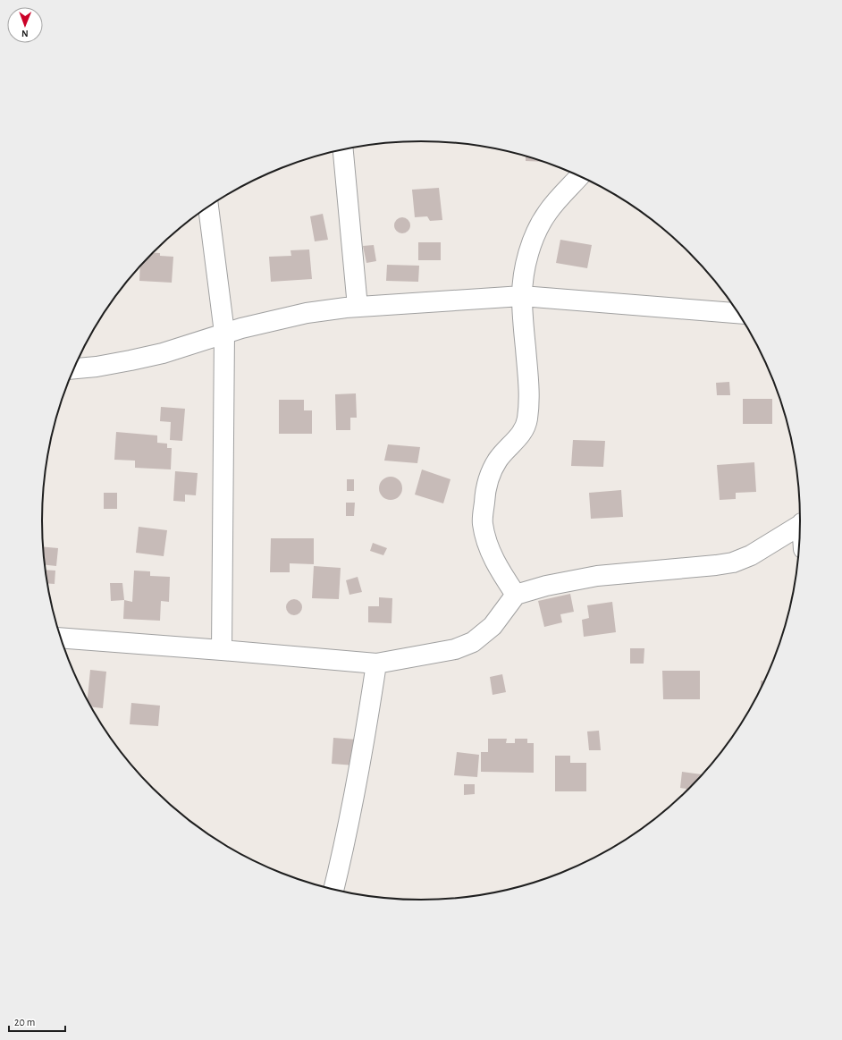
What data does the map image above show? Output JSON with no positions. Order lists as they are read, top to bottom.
{
  "scale_bar": "20 m",
  "north": "bottom"
}
